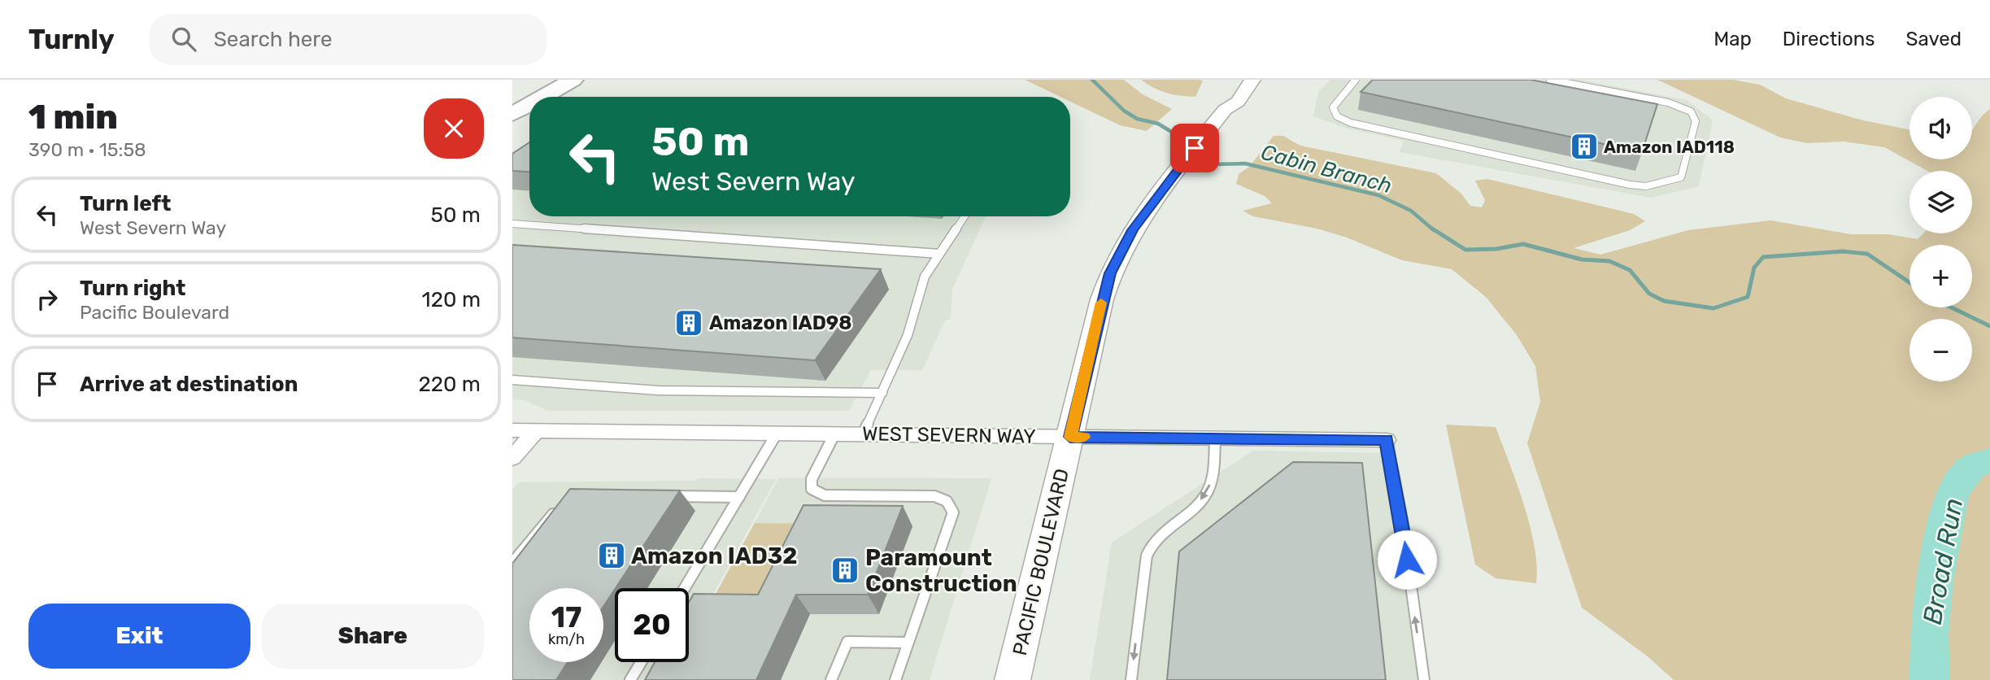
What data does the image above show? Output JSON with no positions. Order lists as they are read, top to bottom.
{
  "streets": {
    "main road": ["PACIFIC BOULEVARD"],
    "street": ["WEST SEVERN WAY"]
  },
  "crossings": [
    ["WEST SEVERN WAY", "PACIFIC BOULEVARD"]
  ],
  "water": ["Cabin Branch", "Broad Run"],
  "places": {
    "building": [
      "Amazon IAD118",
      "Amazon IAD98",
      "Amazon IAD32",
      "Paramount Construction"
    ]
  },
  "page": {
    "header": "Turnly",
    "search": "Search here",
    "nav": ["Map", "Directions", "Saved"],
    "heading": ["1 min", "390 m · 15:58"],
    "map_buttons": ["+", "−"],
    "turn": ["50 m", "West Severn Way"],
    "list": [
      {
        "name": "Turn left",
        "note": "West Severn Way",
        "value": "50 m"
      },
      {
        "name": "Turn right",
        "note": "Pacific Boulevard",
        "value": "120 m"
      },
      {
        "name": "Arrive at destination",
        "value": "220 m"
      }
    ],
    "speed": "17 km/h",
    "limit": "20",
    "buttons": ["Exit", "Share"]
  }
}
